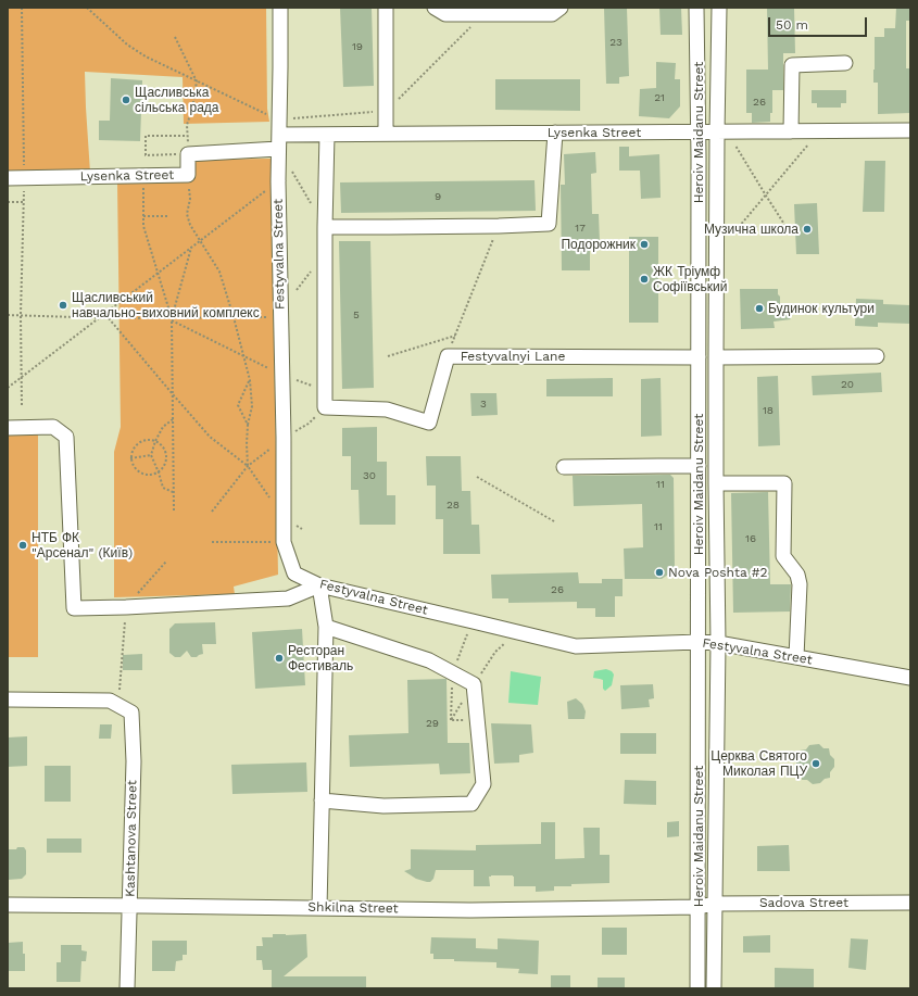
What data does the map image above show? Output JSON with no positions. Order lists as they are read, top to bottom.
{
  "streets": {
    "street": [
      "Lysenka Street",
      "Heroiv Maidanu Street",
      "Festyvalna Street",
      "Festyvalnyi Lane",
      "Kashtanova Street",
      "Sadova Street",
      "Shkilna Street"
    ]
  },
  "crossings": [
    ["Lysenka Street", "Heroiv Maidanu Street"],
    ["Lysenka Street", "Festyvalna Street"],
    ["Heroiv Maidanu Street", "Festyvalna Street"],
    ["Heroiv Maidanu Street", "Festyvalnyi Lane"],
    ["Heroiv Maidanu Street", "Sadova Street"],
    ["Heroiv Maidanu Street", "Shkilna Street"],
    ["Kashtanova Street", "Shkilna Street"],
    ["Sadova Street", "Shkilna Street"]
  ],
  "places": [
    "Щасливська сільська рада",
    "Музична школа",
    "Подорожник",
    "ЖК Тріумф Софіївський",
    "Щасливський навчально-виховний комплекс",
    "Будинок культури",
    "НТБ ФК \"Арсенал\" (Київ)",
    "Nova Poshta #2",
    "Ресторан Фестиваль",
    "Церква Святого Миколая ПЦУ"
  ],
  "house_numbers": [
    "23",
    "19",
    "21",
    "26",
    "9",
    "17",
    "5",
    "20",
    "3",
    "18",
    "30",
    "11",
    "28",
    "11",
    "16",
    "26",
    "29"
  ],
  "scale_bar": "50 m"
}
